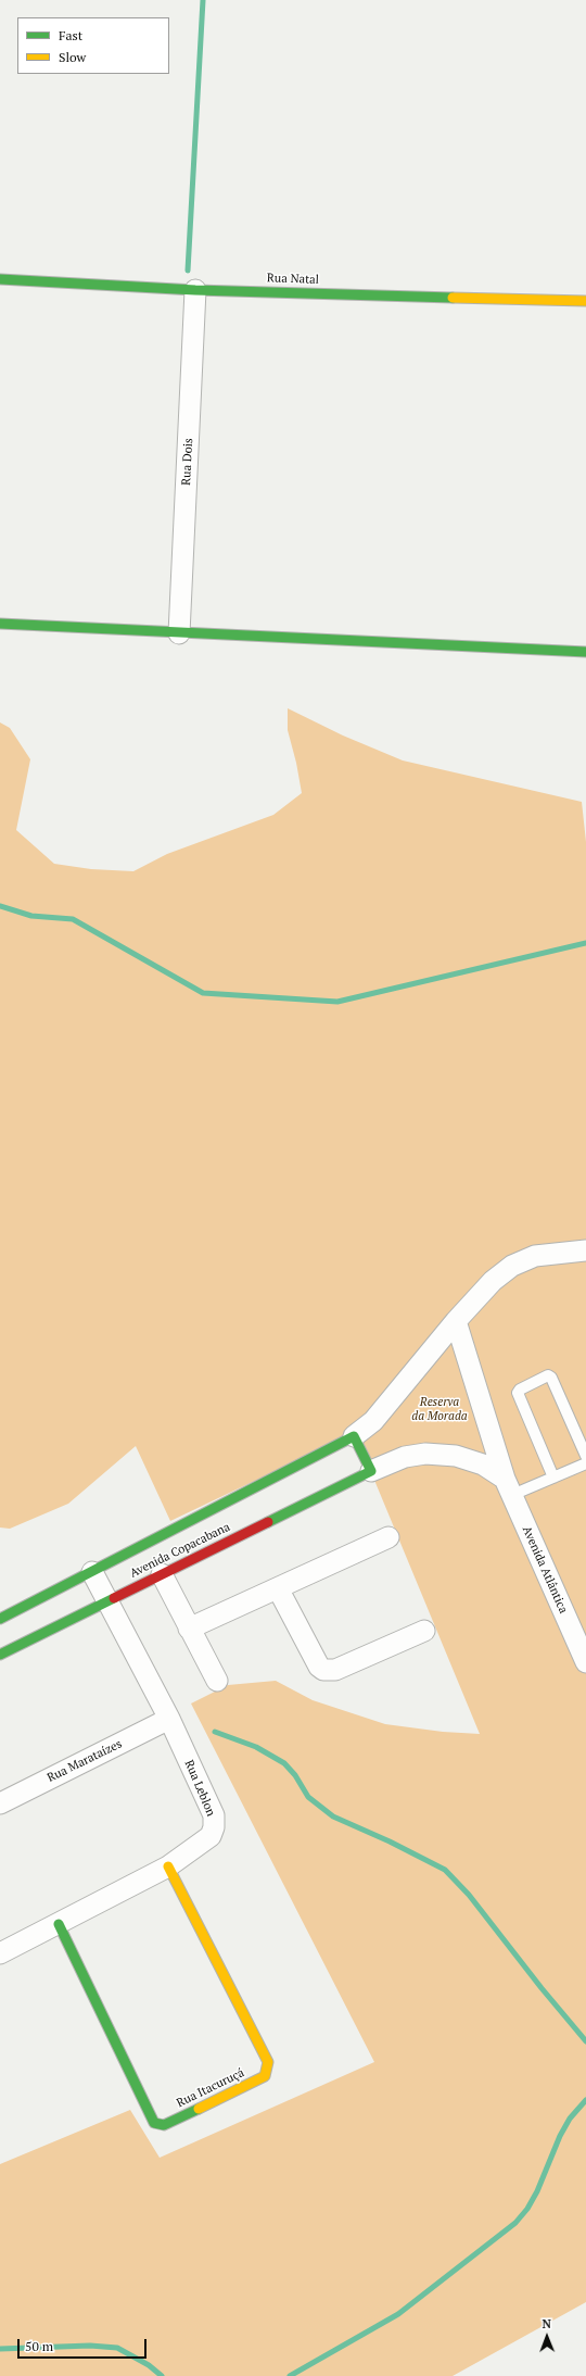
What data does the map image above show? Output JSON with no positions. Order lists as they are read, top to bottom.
{
  "streets": {
    "street": [
      "Rua Natal",
      "Rua Dois",
      "Avenida Copacabana",
      "Avenida Atlântica",
      "Rua Marataízes",
      "Rua Leblon",
      "Rua Itacuruçá"
    ]
  },
  "crossings": [
    ["Rua Natal", "Rua Dois"],
    ["Avenida Copacabana", "Rua Leblon"],
    ["Rua Marataízes", "Rua Leblon"],
    ["Rua Leblon", "Rua Itacuruçá"]
  ],
  "parks": ["Reserva da Morada"],
  "legend": ["Fast", "Slow"],
  "scale_bar": "50 m",
  "north": "top"
}
